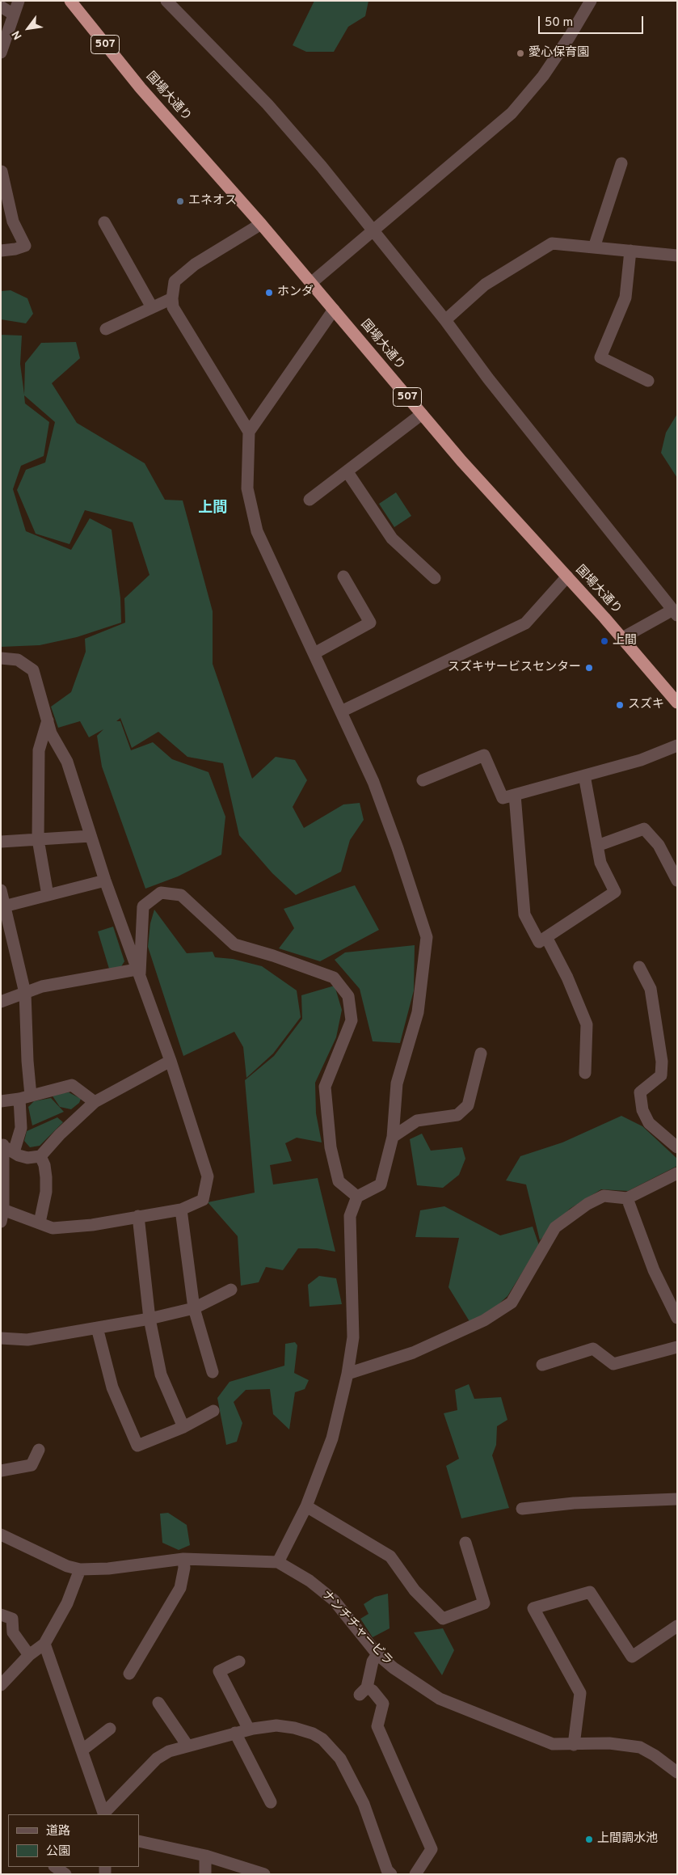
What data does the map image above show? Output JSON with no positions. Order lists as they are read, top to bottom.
{
  "streets": {
    "highway": ["507", "国場大通り"],
    "street": ["ナンチチャービラ"]
  },
  "districts": ["上間"],
  "places": [
    "愛心保育園",
    "エネオス",
    "ホンダ",
    "上間",
    "スズキサービスセンター",
    "スズキ",
    "上間調水池"
  ],
  "legend": ["道路", "公園"],
  "scale_bar": "50 m",
  "north": "bottom left"
}
